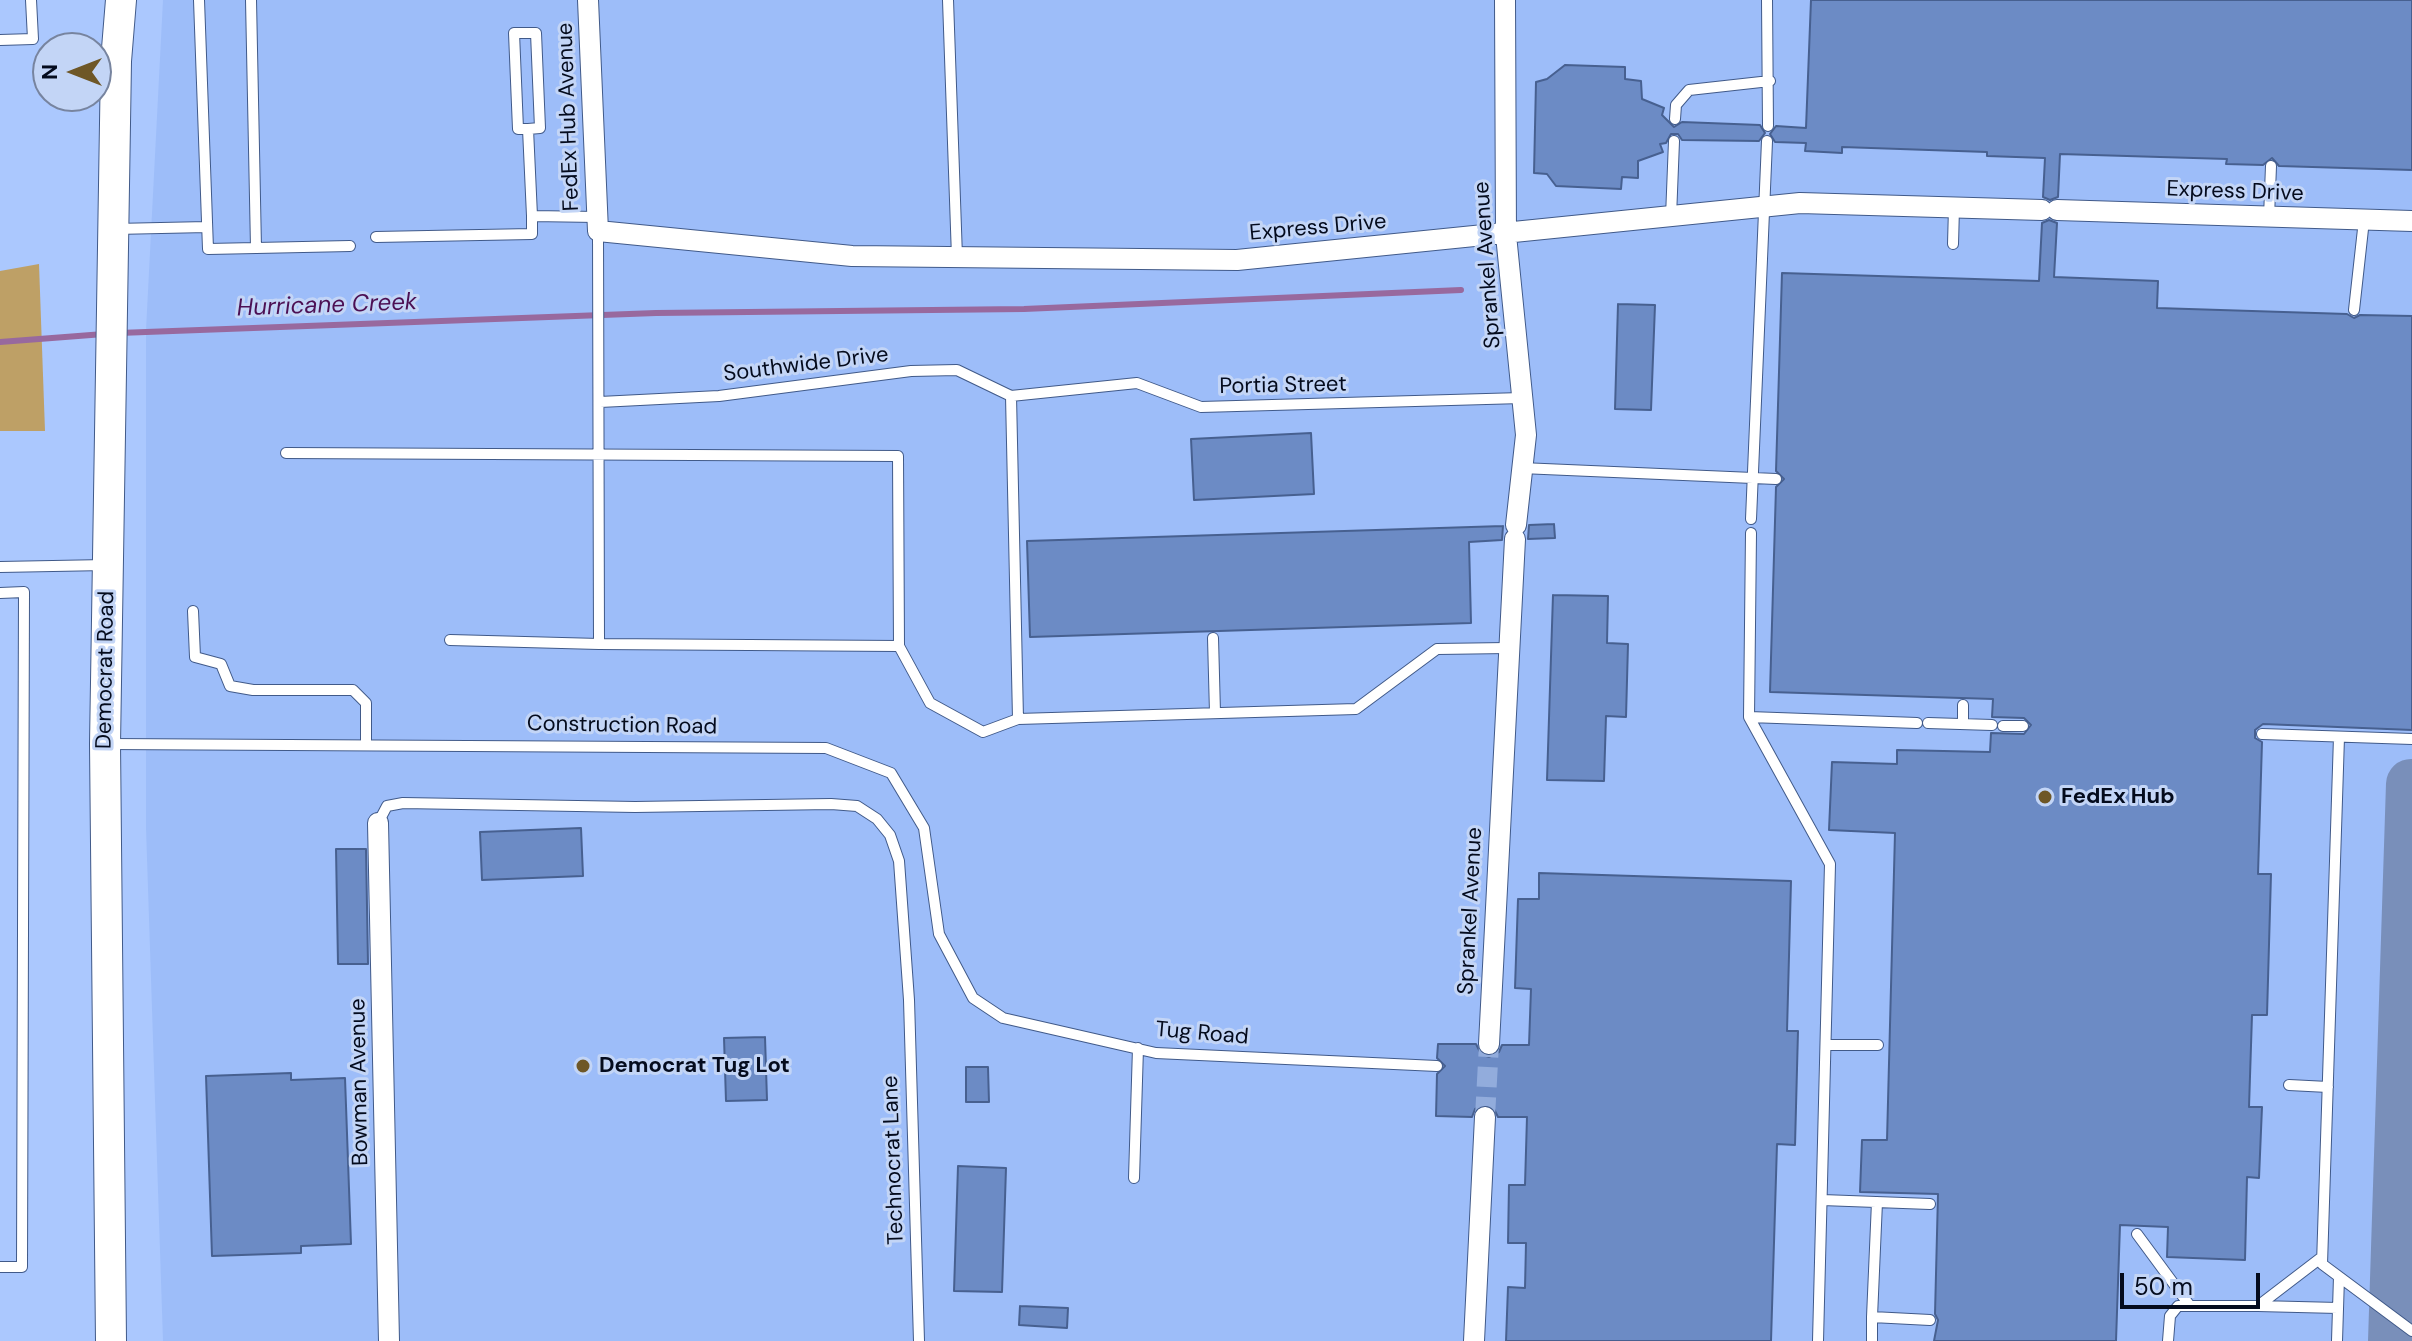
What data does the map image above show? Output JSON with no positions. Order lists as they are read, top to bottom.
{
  "streets": {
    "main road": ["Democrat Road"],
    "street": [
      "FedEx Hub Avenue",
      "Express Drive",
      "Sprankel Avenue",
      "Bowman Avenue"
    ],
    "lane": [
      "Southwide Drive",
      "Portia Street",
      "Construction Road",
      "Tug Road",
      "Technocrat Lane"
    ]
  },
  "crossings": [
    ["FedEx Hub Avenue", "Express Drive"],
    ["Express Drive", "Sprankel Avenue"],
    ["Sprankel Avenue", "Portia Street"],
    ["Southwide Drive", "Portia Street"],
    ["Democrat Road", "Construction Road"],
    ["Construction Road", "Tug Road"],
    ["Bowman Avenue", "Technocrat Lane"]
  ],
  "water": ["Hurricane Creek"],
  "places": ["FedEx Hub", "Democrat Tug Lot"],
  "scale_bar": "50 m",
  "north": "left"
}
